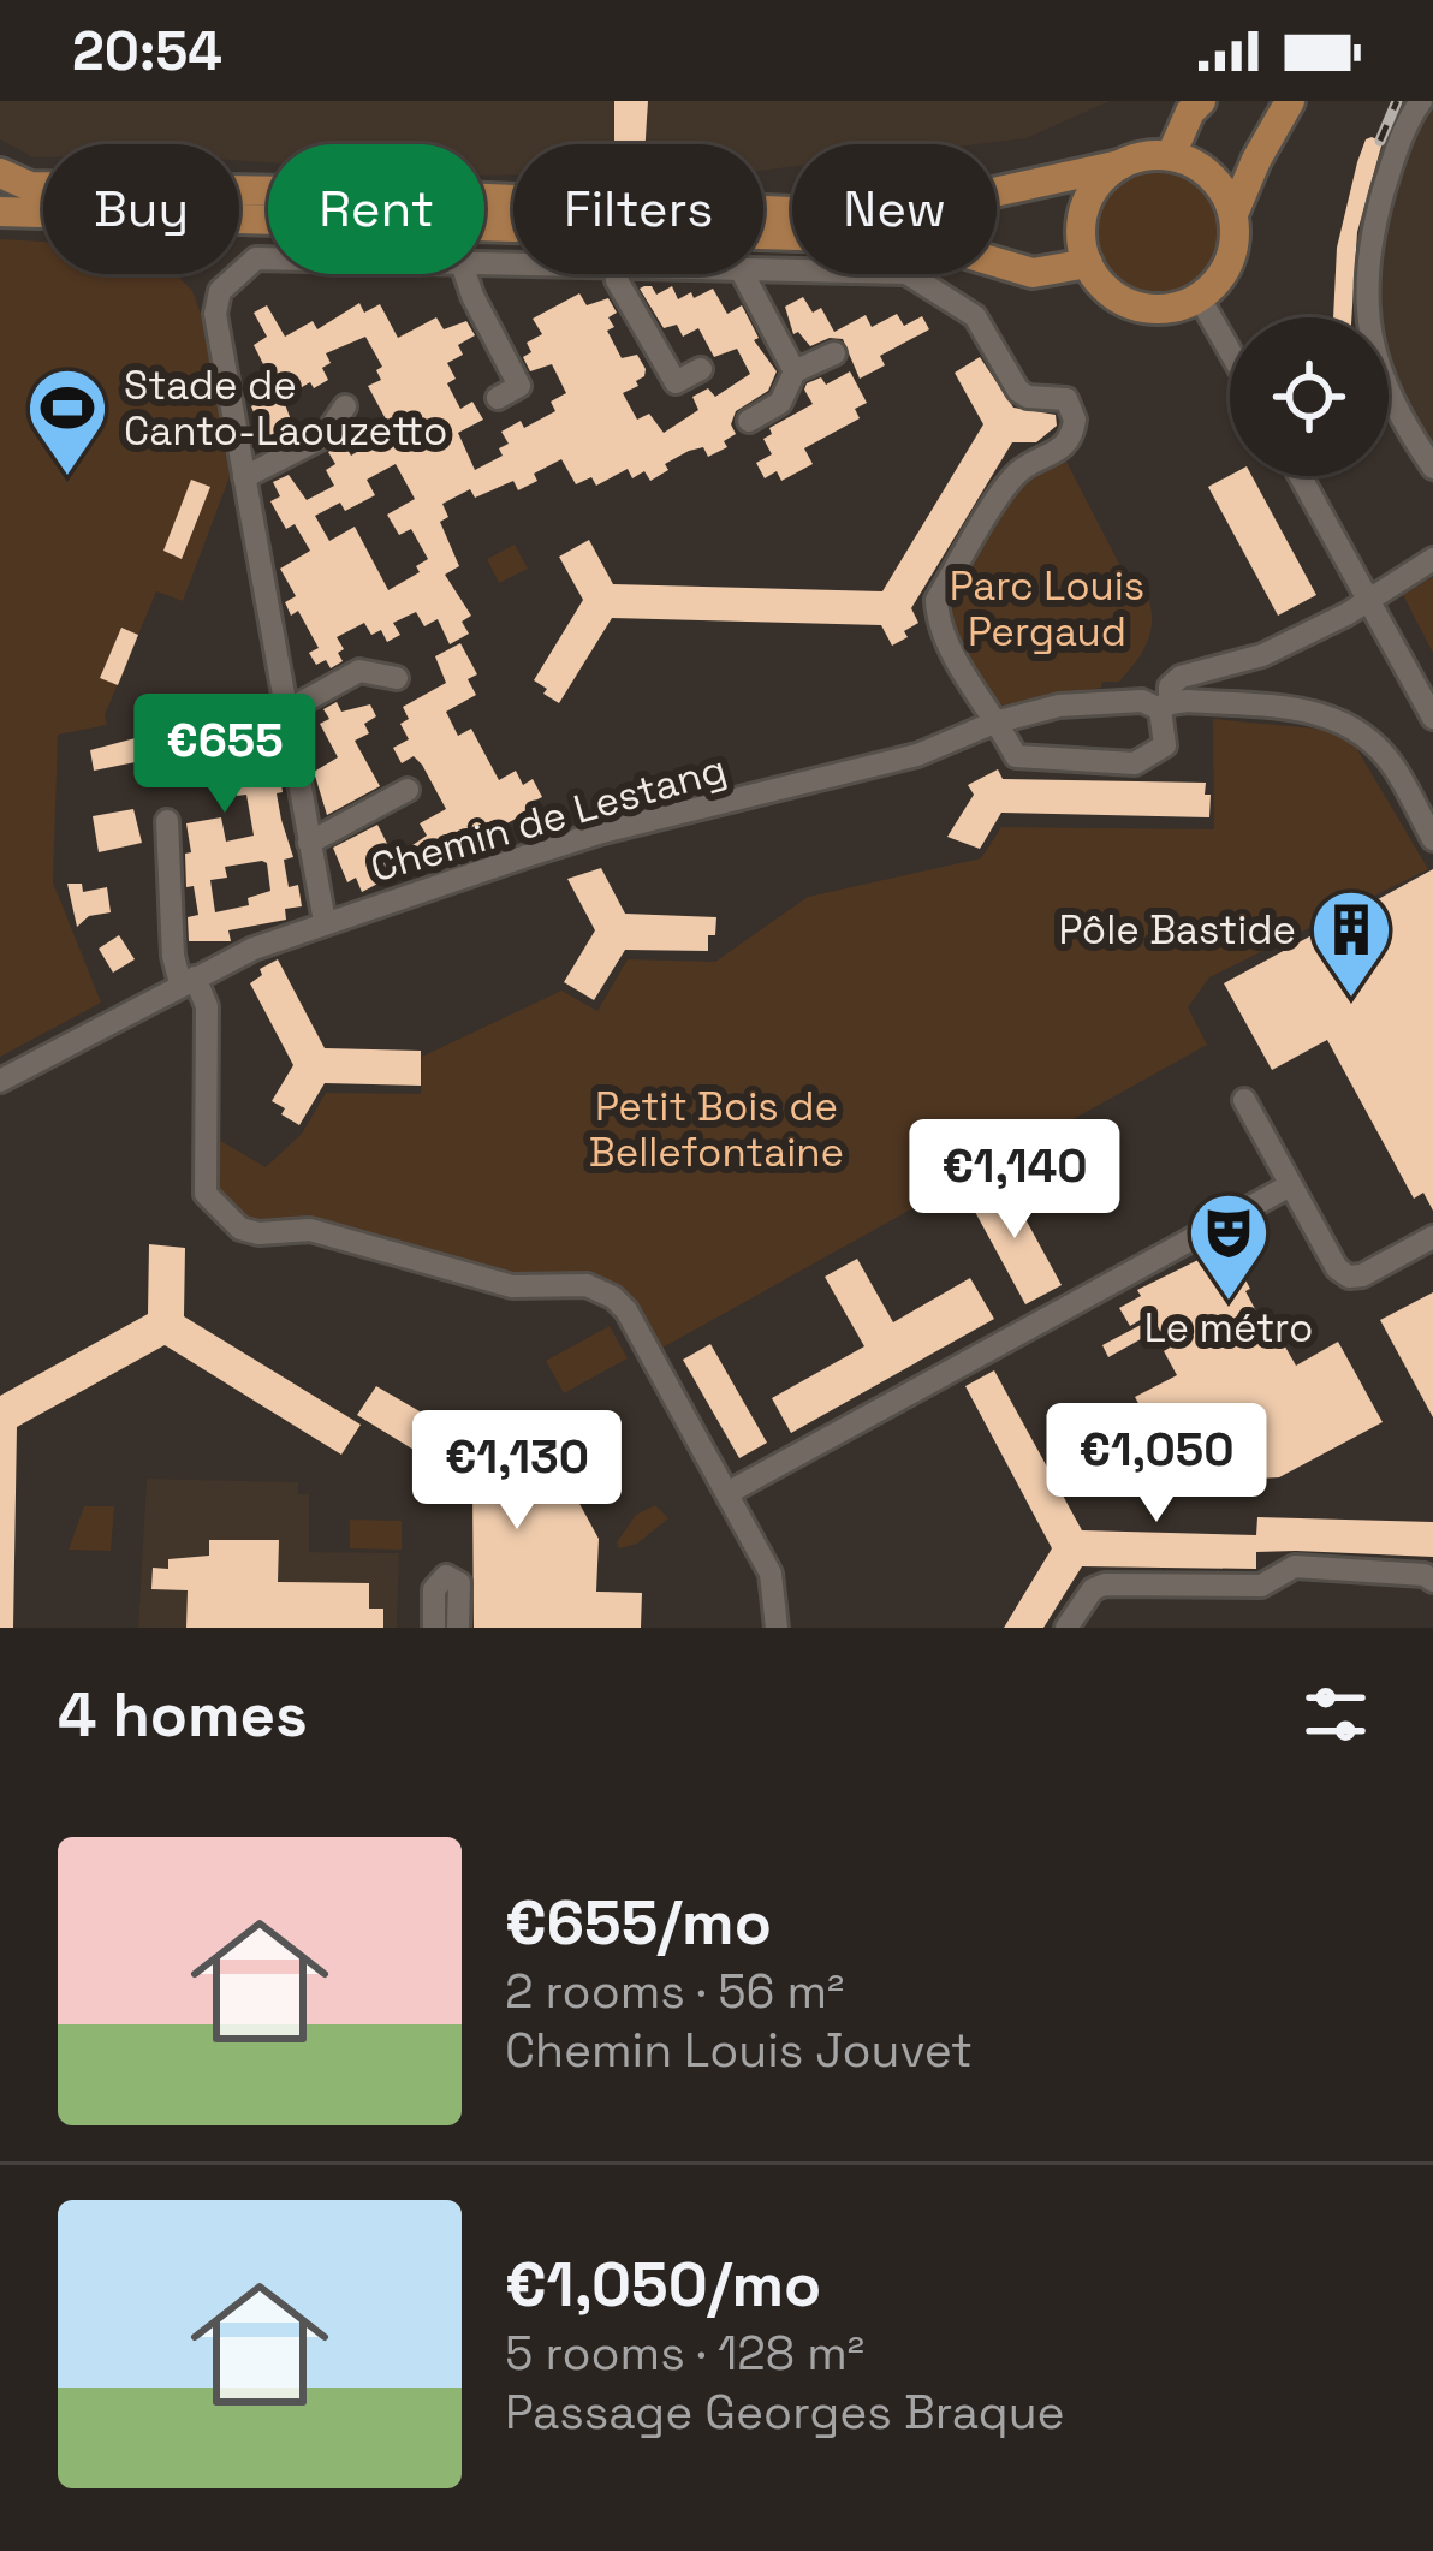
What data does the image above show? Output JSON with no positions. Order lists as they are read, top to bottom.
{
  "streets": {
    "street": ["Chemin de Lestang"]
  },
  "parks": ["Parc Louis Pergaud", "Petit Bois de Bellefontaine"],
  "places": {
    "sports": ["Stade de Canto-Laouzetto"],
    "building": ["Pôle Bastide"],
    "theatre": ["Le métro"]
  },
  "page": {
    "status": "20:54",
    "chip": [
      "Buy",
      "Rent",
      "Filters",
      "New"
    ],
    "price": [
      "€655",
      "€1,140",
      "€1,050",
      "€1,130"
    ],
    "heading": "4 homes",
    "list": [
      {
        "name": "€655/mo",
        "note": "2 rooms · 56 m² · Chemin Louis Jouvet"
      },
      {
        "name": "€1,050/mo",
        "note": "5 rooms · 128 m² · Passage Georges Braque"
      }
    ]
  }
}
